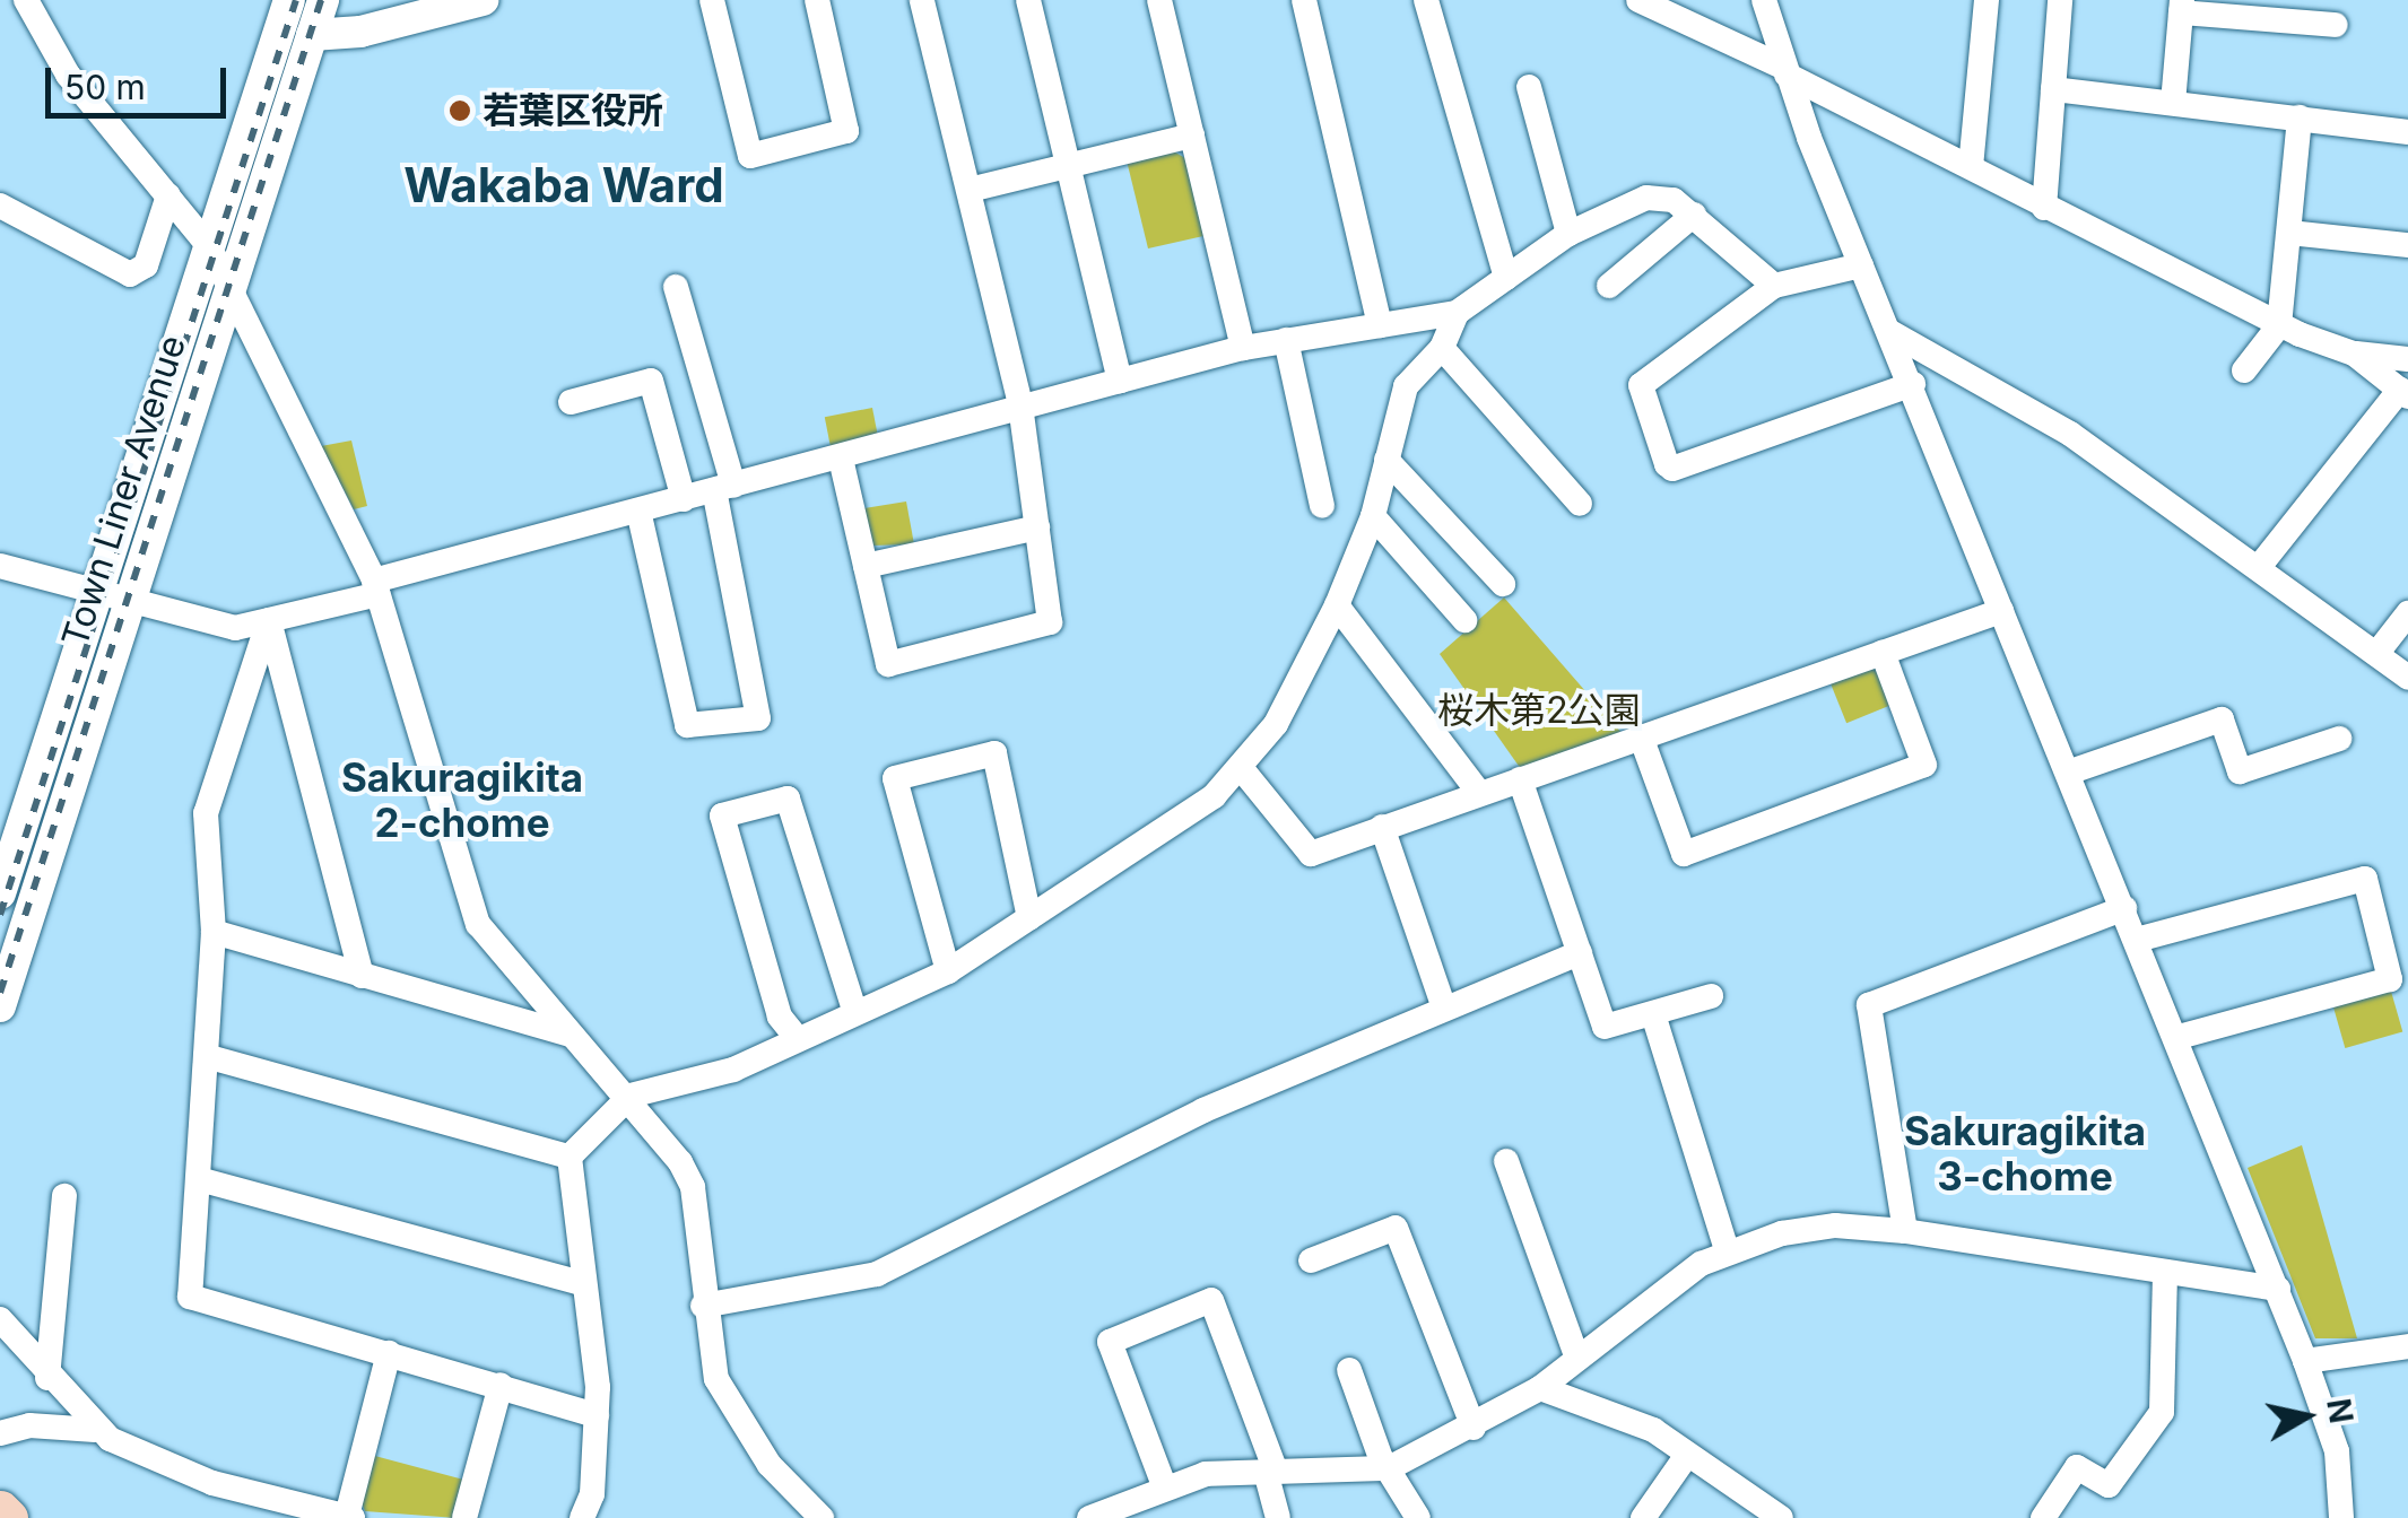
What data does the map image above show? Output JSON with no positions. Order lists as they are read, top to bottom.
{
  "streets": {
    "street": ["Town Liner Avenue"]
  },
  "districts": ["Wakaba Ward", "Sakuragikita 2-chome", "Sakuragikita 3-chome"],
  "parks": ["桜木第2公園"],
  "places": ["若葉区役所"],
  "scale_bar": "50 m",
  "north": "right"
}
